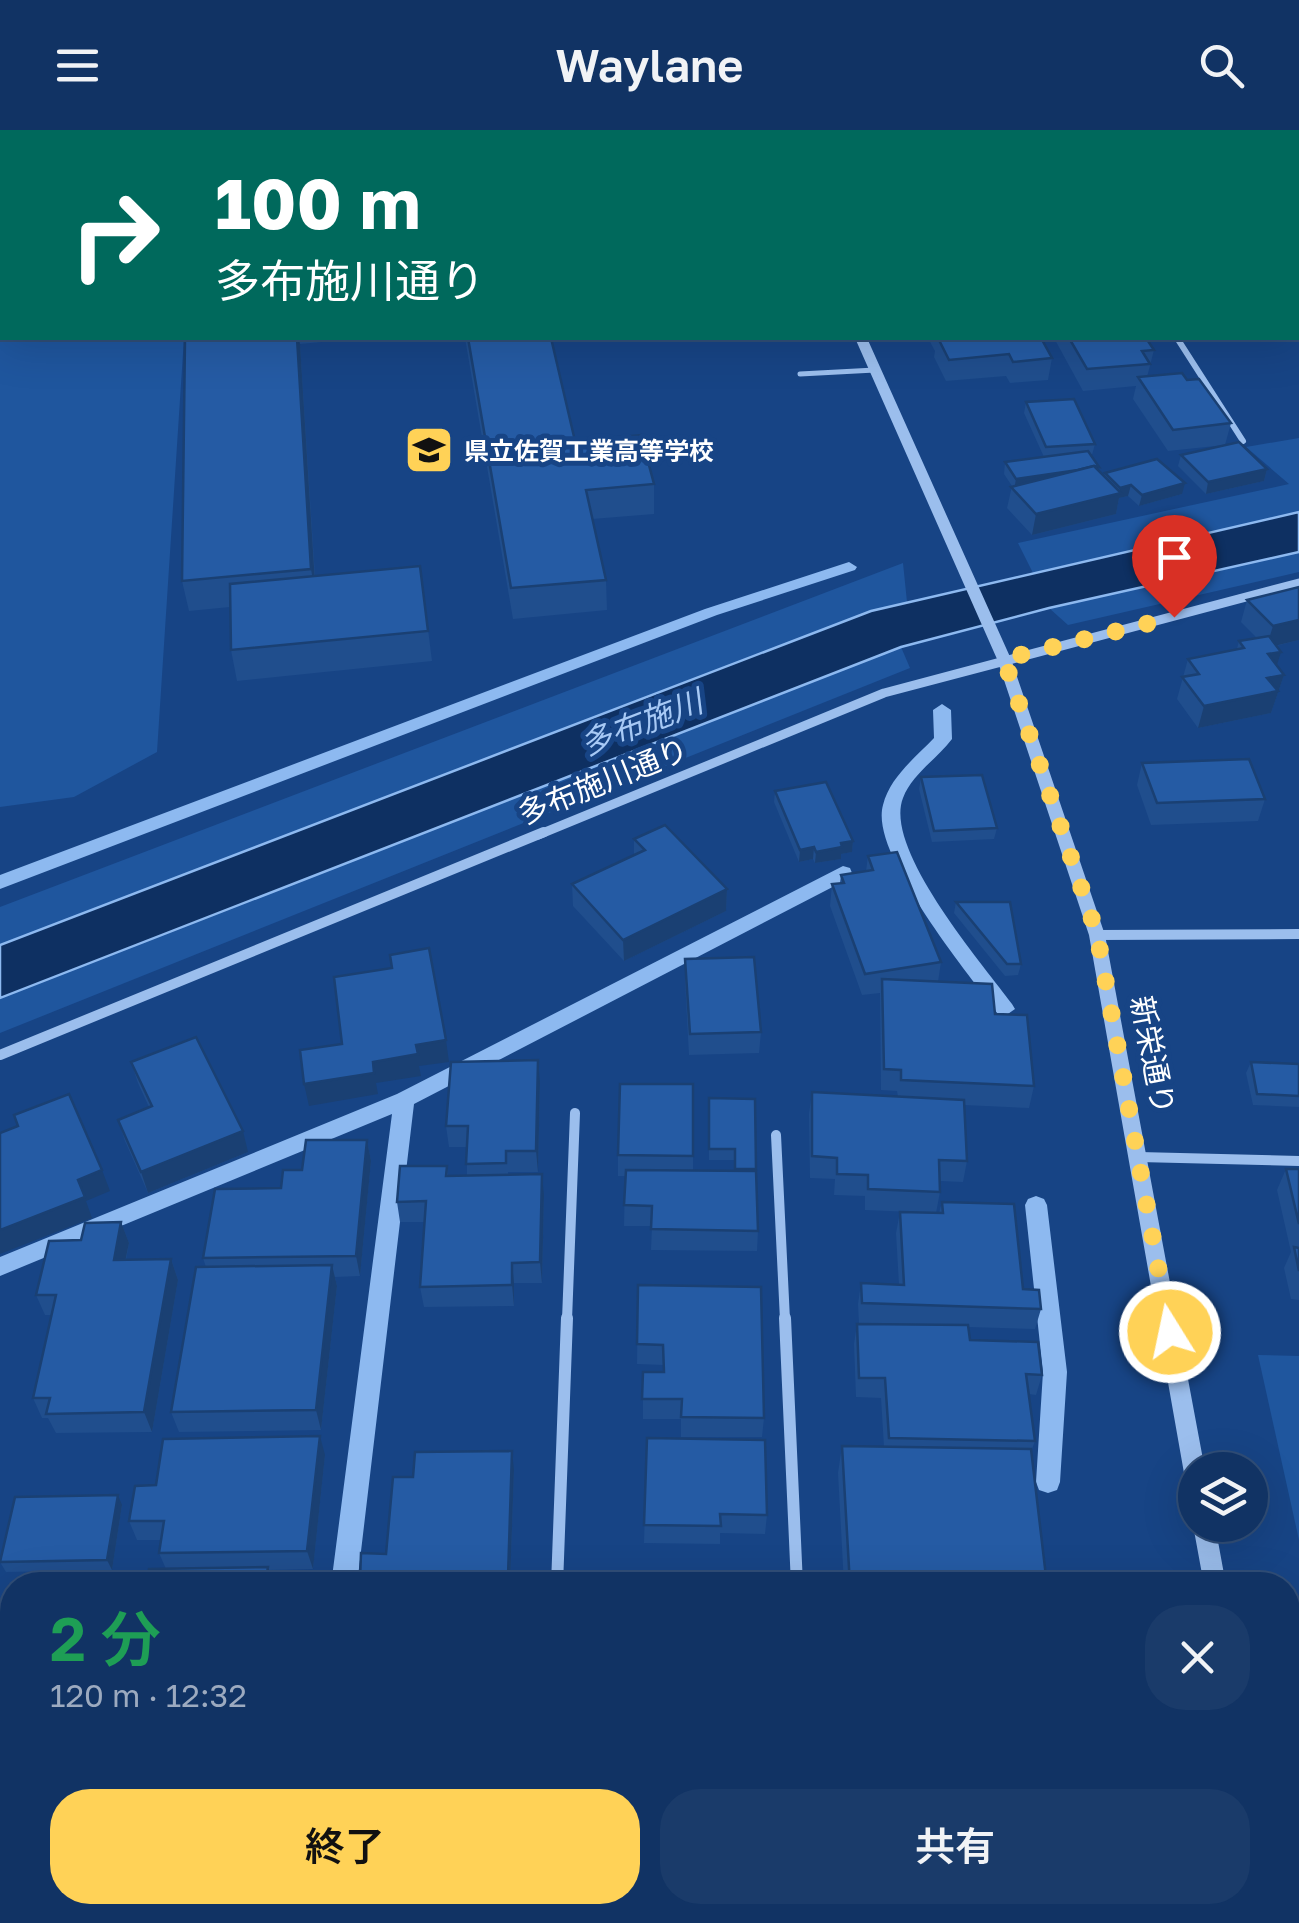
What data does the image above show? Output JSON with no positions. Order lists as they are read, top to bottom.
{
  "streets": {
    "street": ["多布施川通り", "新栄通り"]
  },
  "crossings": [
    ["多布施川通り", "新栄通り"]
  ],
  "water": ["多布施川"],
  "places": {
    "school or university": ["県立佐賀工業高等学校"]
  },
  "page": {
    "header": "Waylane",
    "turn": ["100 m", "多布施川通り"],
    "heading": ["2 分", "120 m · 12:32"],
    "buttons": ["終了", "共有"]
  }
}
